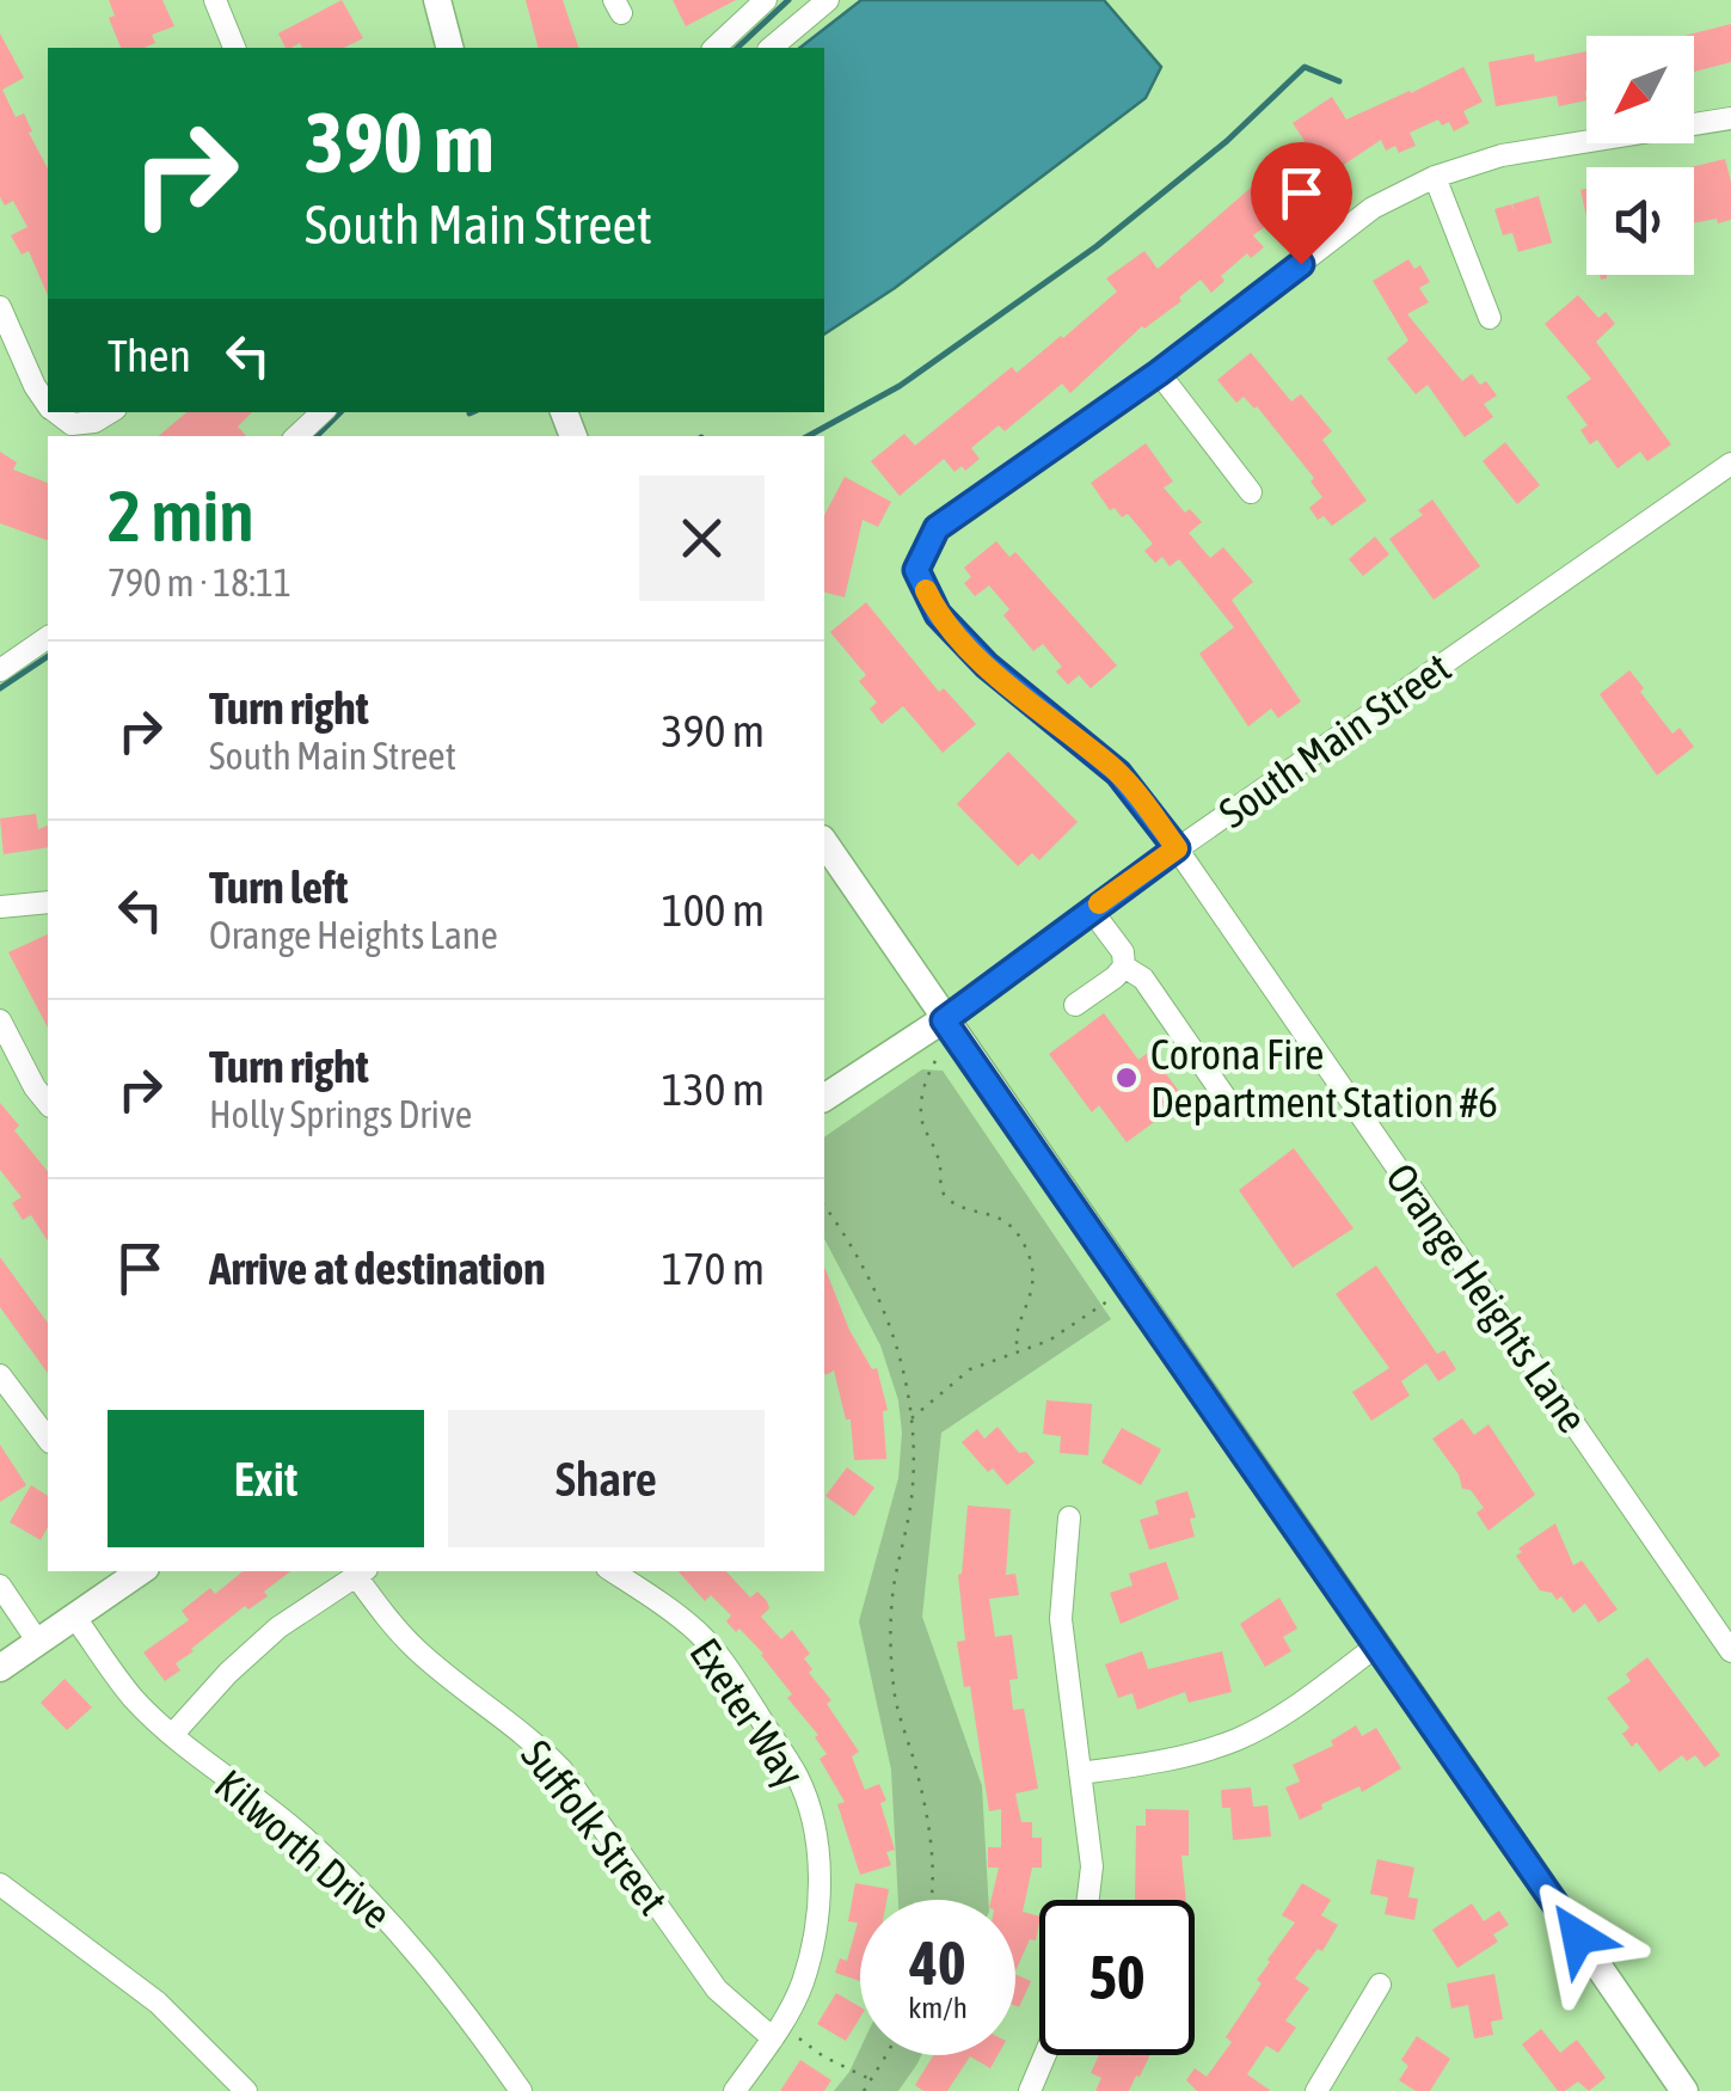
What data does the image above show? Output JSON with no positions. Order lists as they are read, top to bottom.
{
  "streets": {
    "main road": ["South Main Street"],
    "street": [
      "Orange Heights Lane",
      "Exeter Way",
      "Suffolk Street",
      "Kilworth Drive"
    ]
  },
  "crossings": [
    ["South Main Street", "Orange Heights Lane"],
    ["Exeter Way", "Suffolk Street"]
  ],
  "places": ["Corona Fire Department Station #6"],
  "north": "bottom left",
  "page": {
    "turn": ["390 m", "South Main Street"],
    "then": "Then",
    "heading": ["2 min", "790 m · 18:11"],
    "list": [
      {
        "name": "Turn right",
        "note": "South Main Street",
        "value": "390 m"
      },
      {
        "name": "Turn left",
        "note": "Orange Heights Lane",
        "value": "100 m"
      },
      {
        "name": "Turn right",
        "note": "Holly Springs Drive",
        "value": "130 m"
      },
      {
        "name": "Arrive at destination",
        "value": "170 m"
      }
    ],
    "buttons": ["Exit", "Share"],
    "speed": "40 km/h",
    "limit": "50"
  }
}
